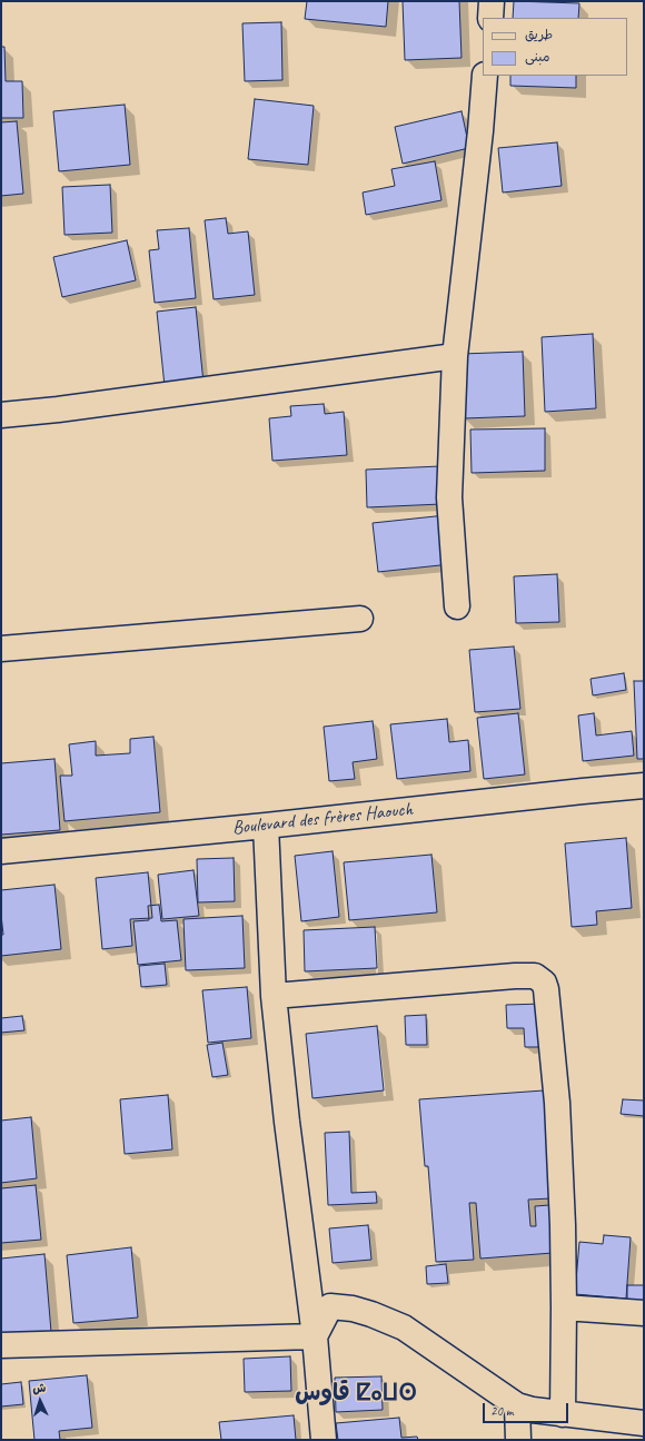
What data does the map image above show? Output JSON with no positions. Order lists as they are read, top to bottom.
{
  "streets": {
    "street": ["Boulevard des frères Haouch"]
  },
  "districts": ["قاوس ⵇⴰⵡⵙ"],
  "legend": ["طريق", "مبنى"],
  "scale_bar": "20 m",
  "north": "top"
}
